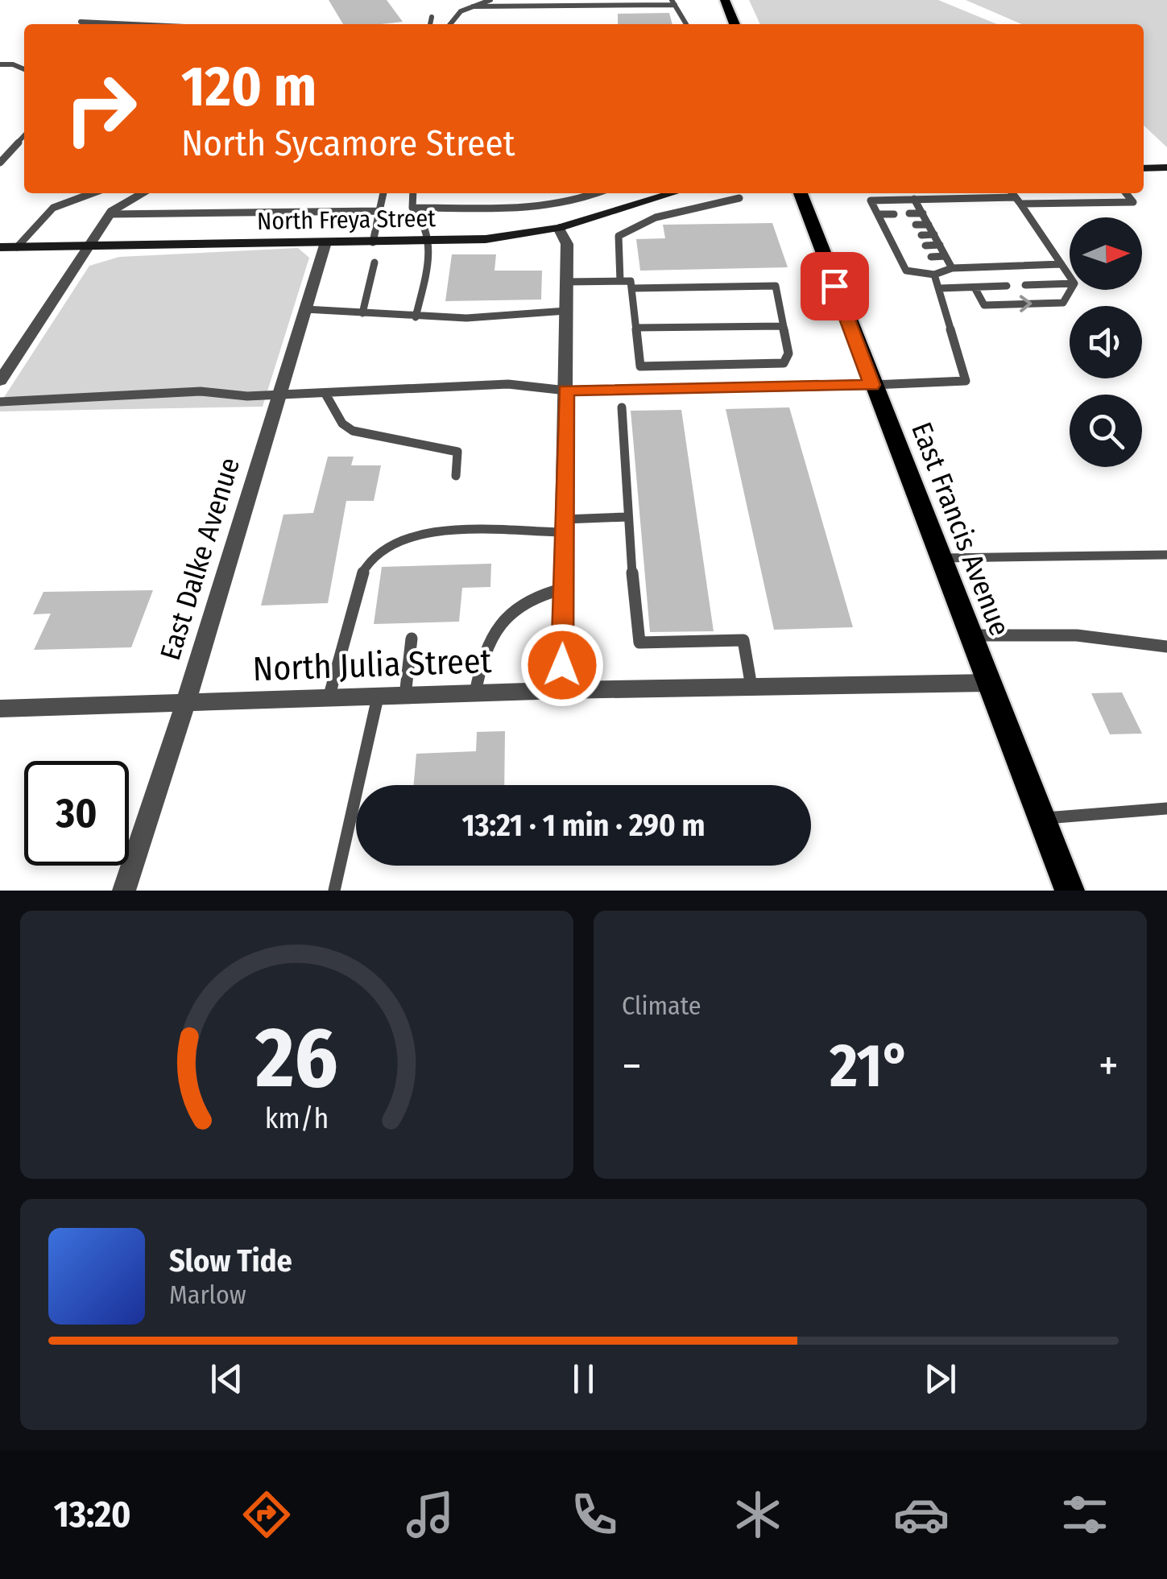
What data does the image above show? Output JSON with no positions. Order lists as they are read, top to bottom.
{
  "streets": {
    "main road": ["East Francis Avenue"],
    "street": ["North Freya Street", "East Dalke Avenue", "North Julia Street"]
  },
  "crossings": [
    ["North Freya Street", "East Dalke Avenue"],
    ["East Francis Avenue", "North Julia Street"],
    ["East Dalke Avenue", "North Julia Street"]
  ],
  "north": "right",
  "page": {
    "turn": ["120 m", "North Sycamore Street"],
    "limit": "30",
    "trip": "13:21 · 1 min · 290 m",
    "tile": "Climate",
    "heat": ["−", "21°", "+"],
    "song": ["Slow Tide", "Marlow"],
    "tabs": "13:20",
    "gauge": ["26", "km/h"]
  }
}
